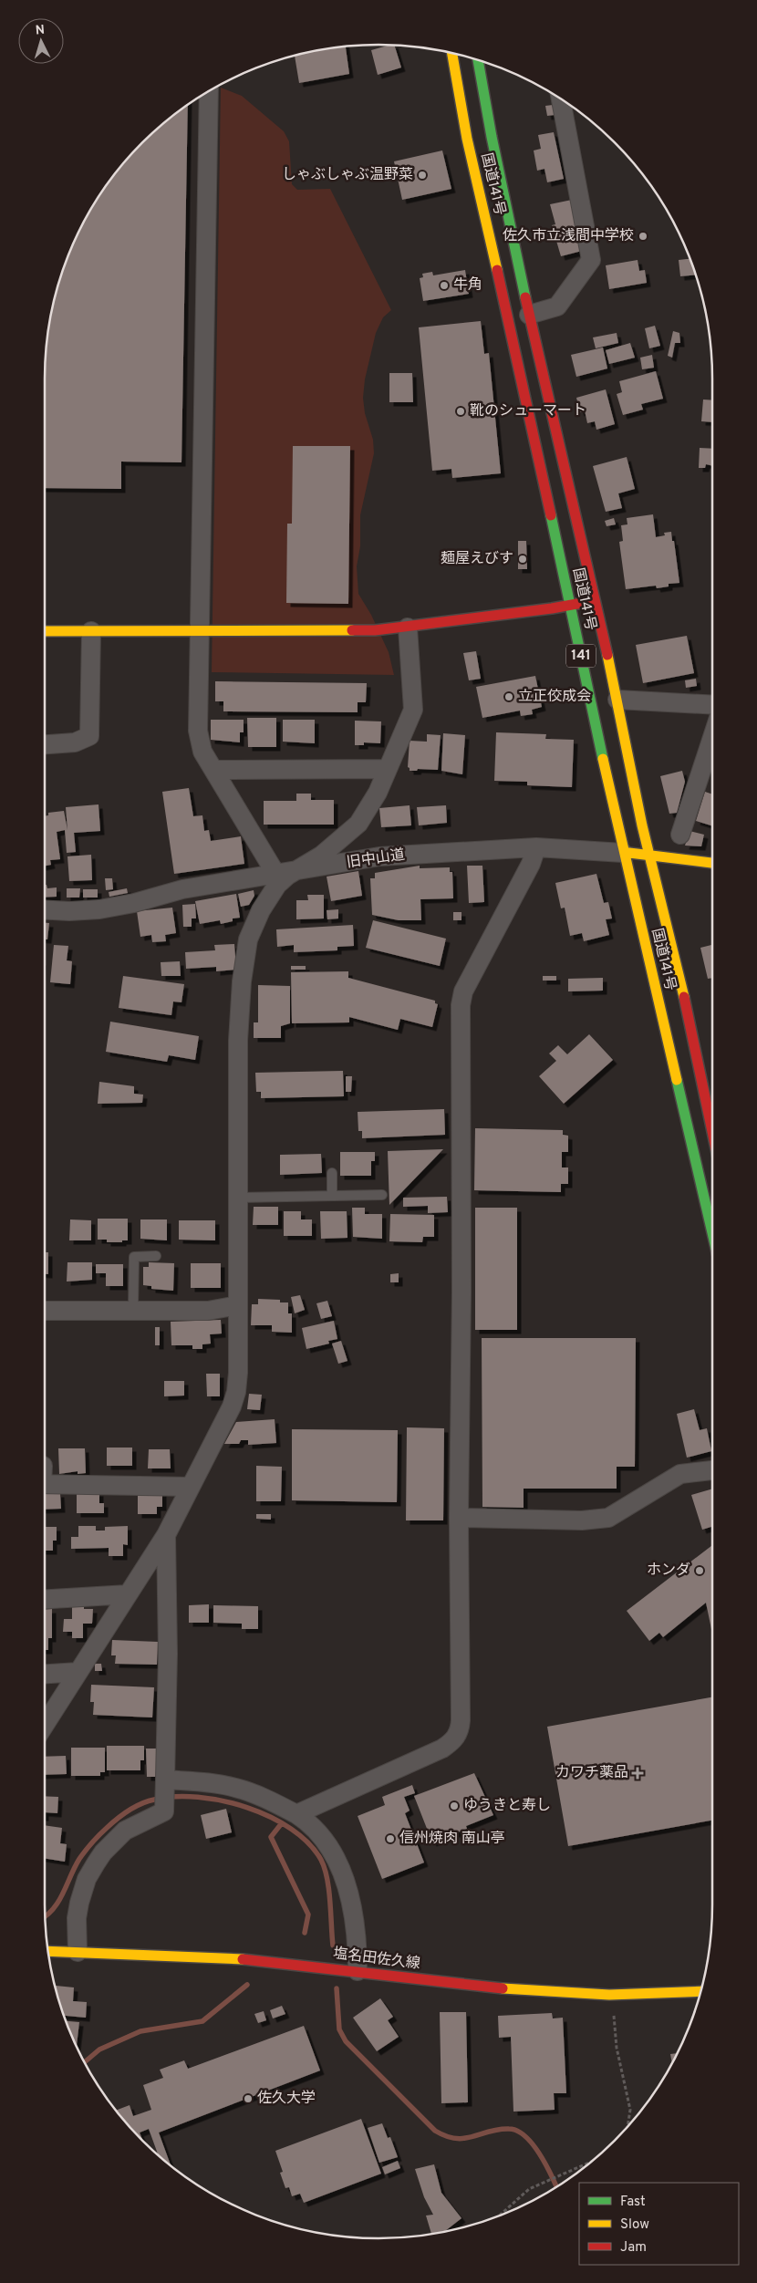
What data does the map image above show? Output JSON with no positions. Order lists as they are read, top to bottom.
{
  "streets": {
    "main road": [
      "国道141号",
      "141",
      "旧中山道",
      "塩名田佐久線"
    ]
  },
  "crossings": [
    ["国道141号", "旧中山道"]
  ],
  "places": {
    "other": [
      "しゃぶしゃぶ温野菜",
      "佐久市立浅間中学校",
      "牛角",
      "靴のシューマート",
      "麺屋えびす",
      "立正佼成会",
      "ホンダ",
      "ゆうきと寿し",
      "信州焼肉 南山亭",
      "佐久大学"
    ],
    "health": ["カワチ薬品"]
  },
  "legend": ["Fast", "Slow", "Jam"],
  "north": "top"
}
